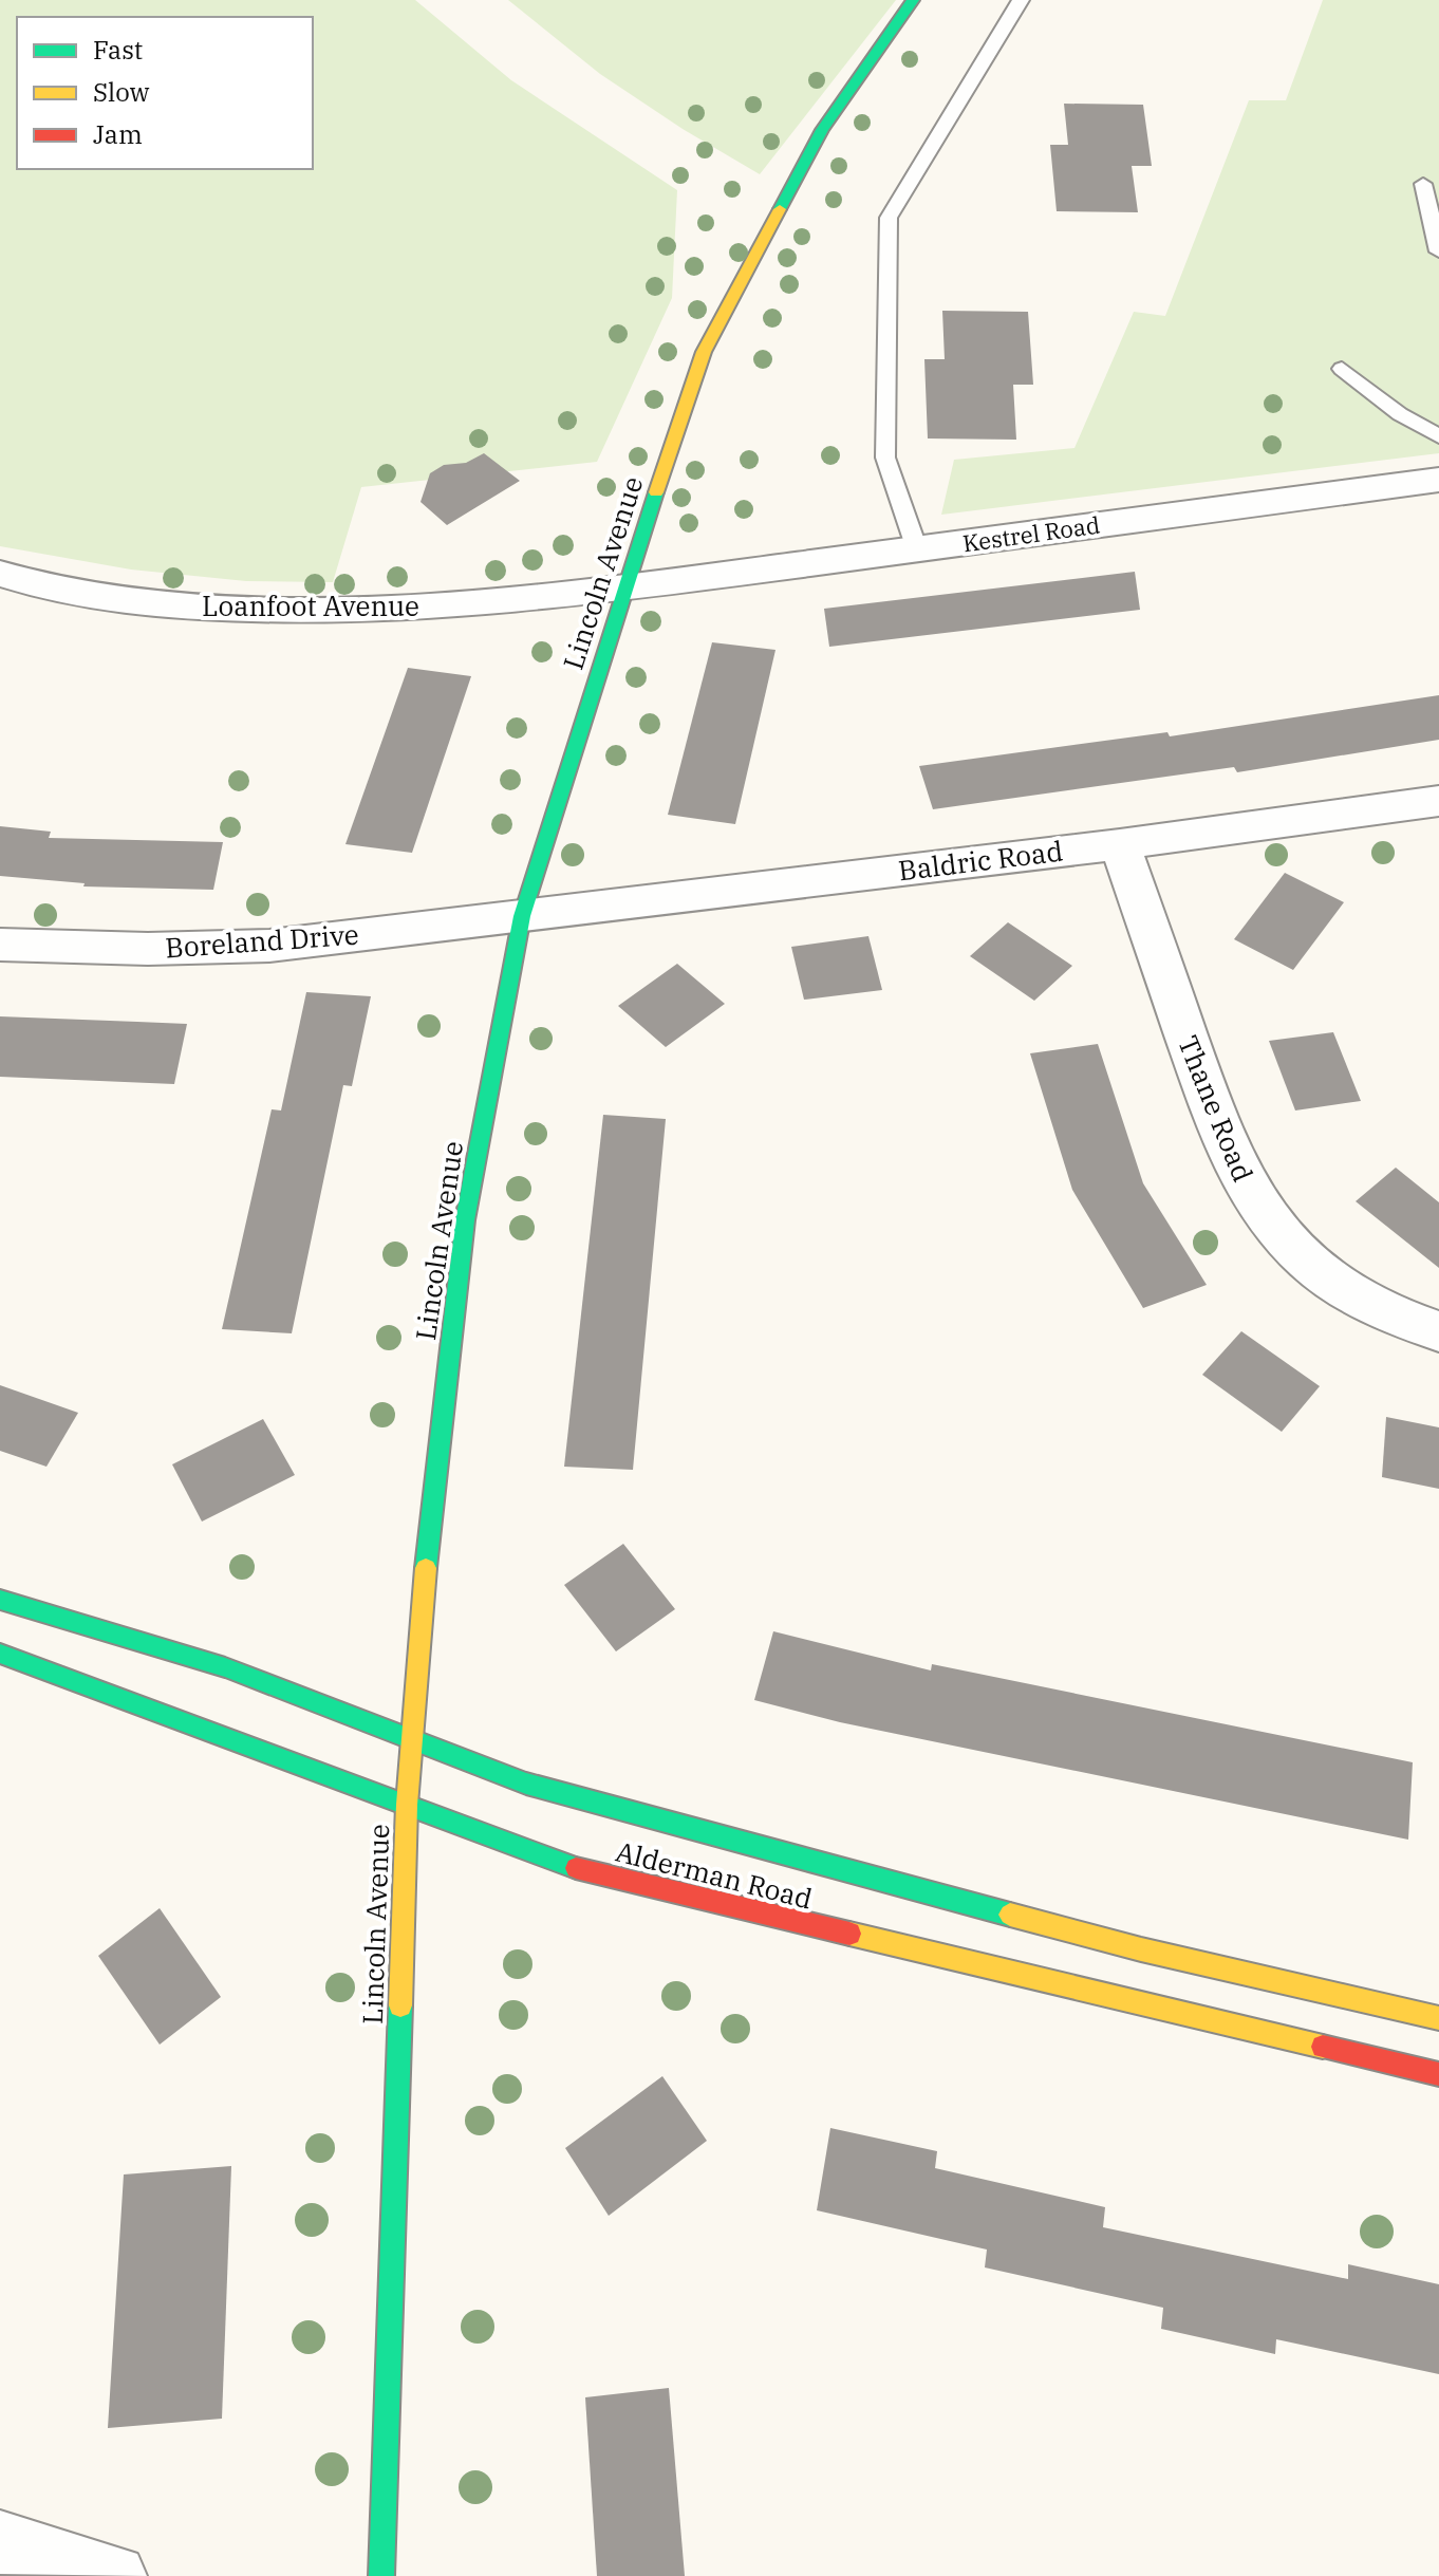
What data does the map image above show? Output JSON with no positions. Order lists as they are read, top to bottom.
{
  "streets": {
    "street": [
      "Kestrel Road",
      "Lincoln Avenue",
      "Loanfoot Avenue",
      "Baldric Road",
      "Boreland Drive",
      "Thane Road",
      "Alderman Road"
    ]
  },
  "crossings": [
    ["Kestrel Road", "Lincoln Avenue"],
    ["Kestrel Road", "Loanfoot Avenue"],
    ["Lincoln Avenue", "Loanfoot Avenue"],
    ["Lincoln Avenue", "Baldric Road"],
    ["Lincoln Avenue", "Boreland Drive"],
    ["Lincoln Avenue", "Alderman Road"],
    ["Baldric Road", "Boreland Drive"],
    ["Baldric Road", "Thane Road"]
  ],
  "legend": ["Fast", "Slow", "Jam"]
}
